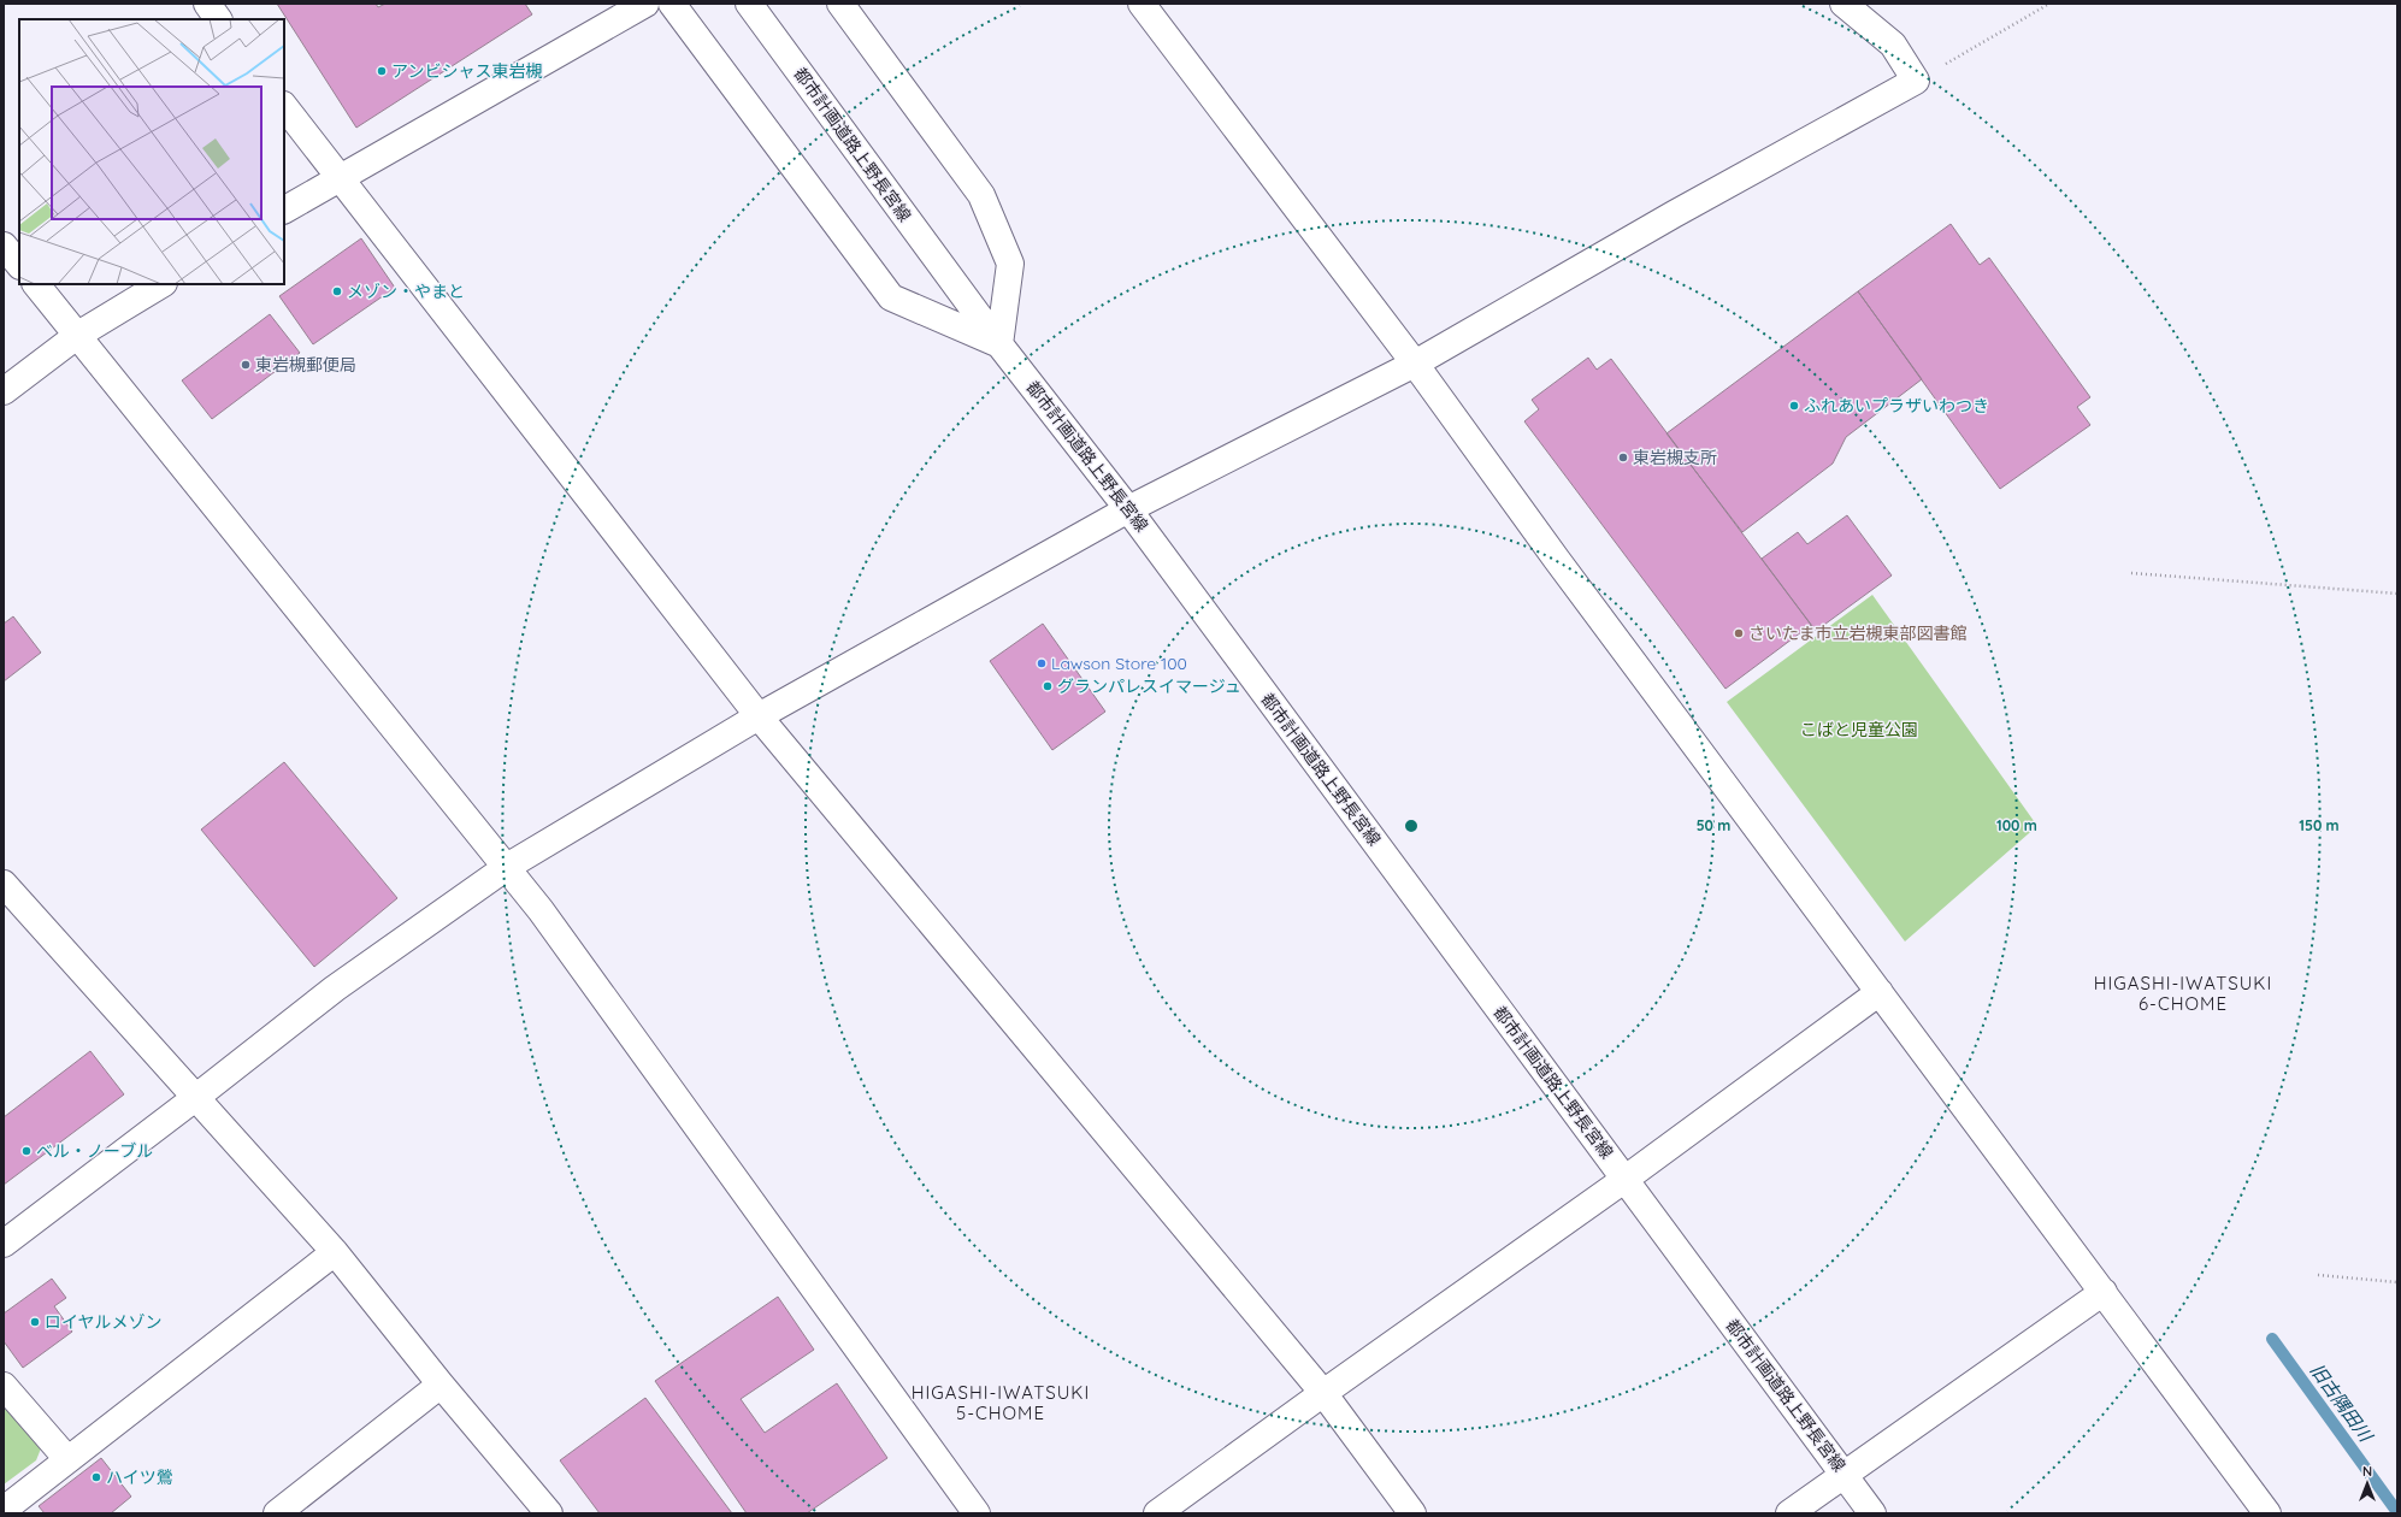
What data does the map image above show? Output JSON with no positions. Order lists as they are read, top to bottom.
{
  "streets": {
    "street": ["都市計画道路上野長宮線"]
  },
  "districts": ["HIGASHI-IWATSUKI 6-CHOME", "HIGASHI-IWATSUKI 5-CHOME"],
  "water": ["旧古隅田川"],
  "parks": ["こばと児童公園"],
  "places": [
    "アンビシャス東岩槻",
    "メゾン・やまと",
    "東岩槻郵便局",
    "ふれあいプラザいわつき",
    "東岩槻支所",
    "さいたま市立岩槻東部図書館",
    "Lawson Store 100",
    "グランパレスイマージュ",
    "ベル・ノーブル",
    "ロイヤルメゾン",
    "ハイツ鶯"
  ],
  "north": "top",
  "rings": ["50 m", "100 m", "150 m"]
}
